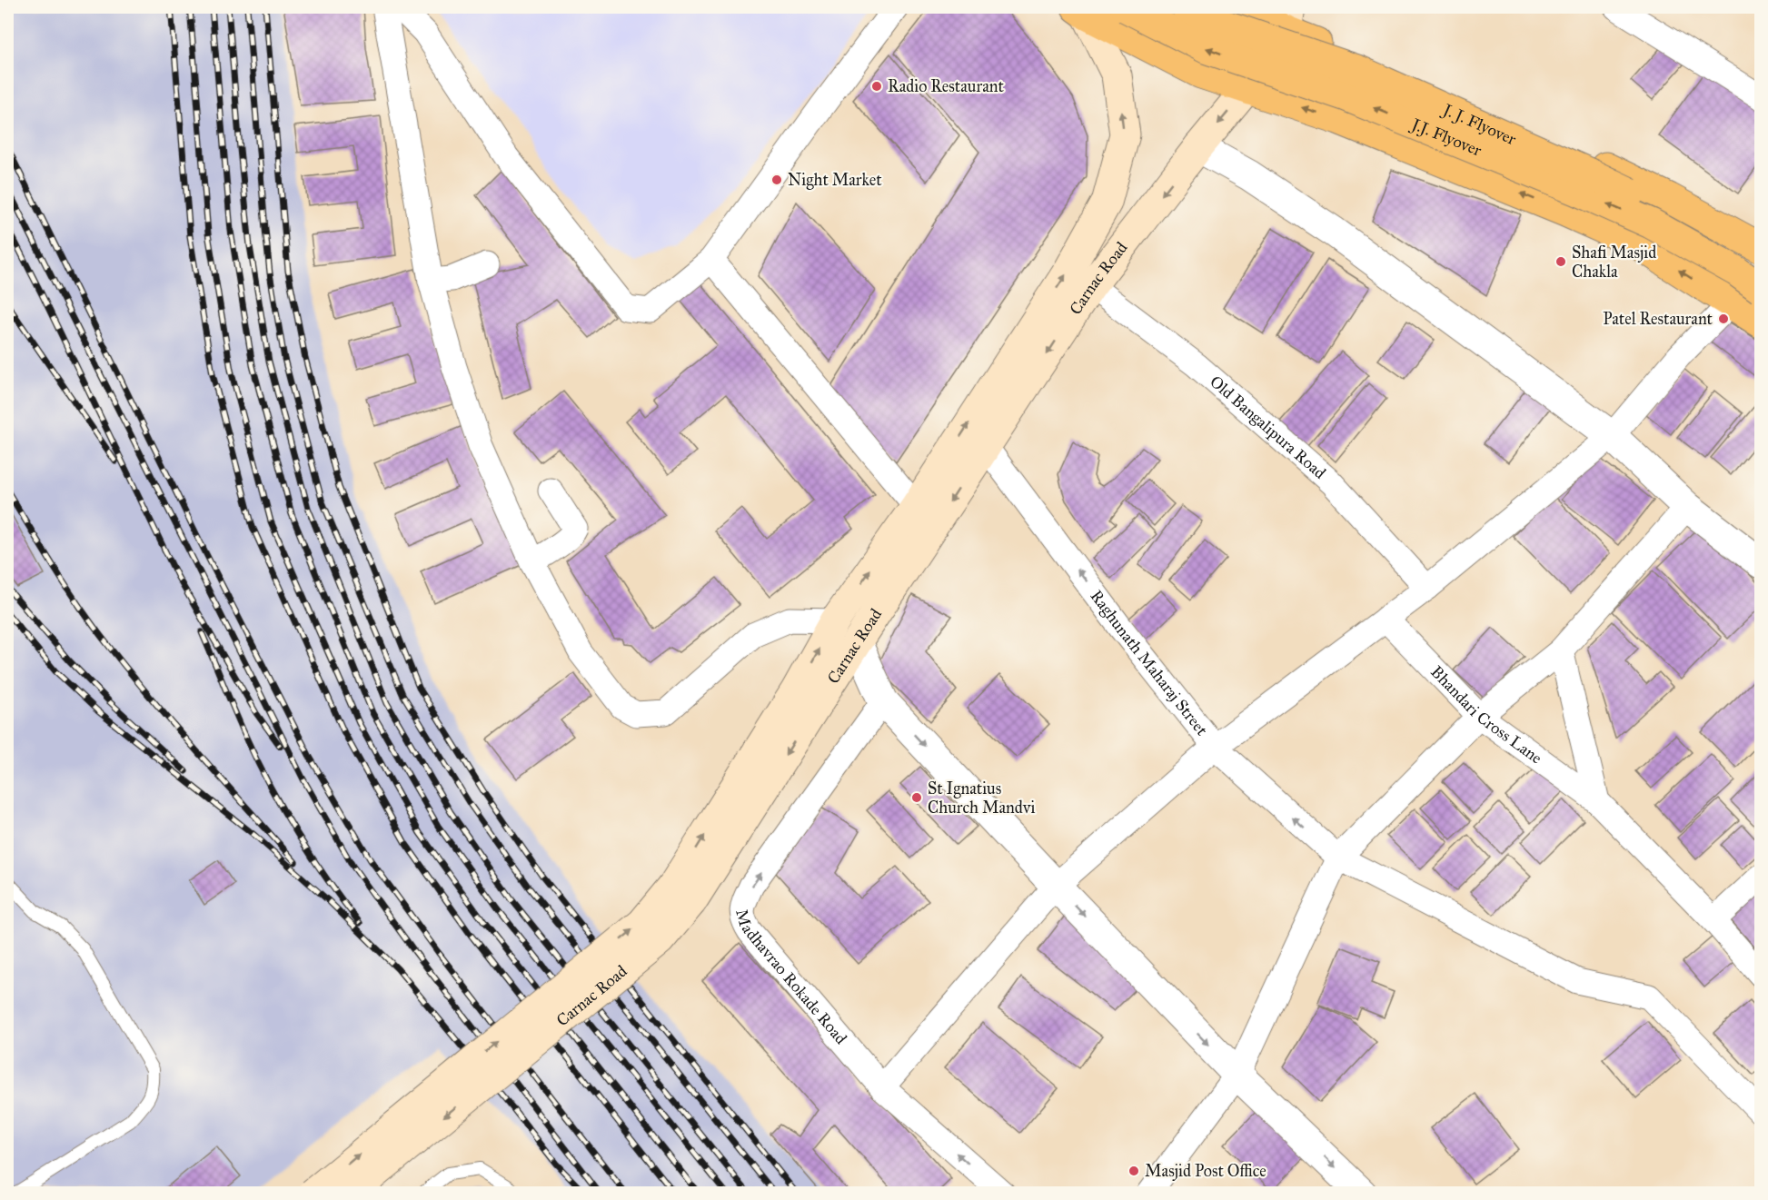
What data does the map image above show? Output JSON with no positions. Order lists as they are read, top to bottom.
{
  "streets": {
    "main road": ["J. J. Flyover", "J.J. Flyover", "Carnac Road"],
    "street": [
      "Old Bangalipura Road",
      "Raghunath Maharaj Street",
      "Bhandari Cross Lane",
      "Madhavrao Rokade Road"
    ]
  },
  "crossings": [
    ["Carnac Road", "Old Bangalipura Road"],
    ["Carnac Road", "Raghunath Maharaj Street"]
  ],
  "places": [
    "Radio Restaurant",
    "Night Market",
    "Shafi Masjid Chakla",
    "Patel Restaurant",
    "St Ignatius Church Mandvi",
    "Masjid Post Office"
  ]
}
